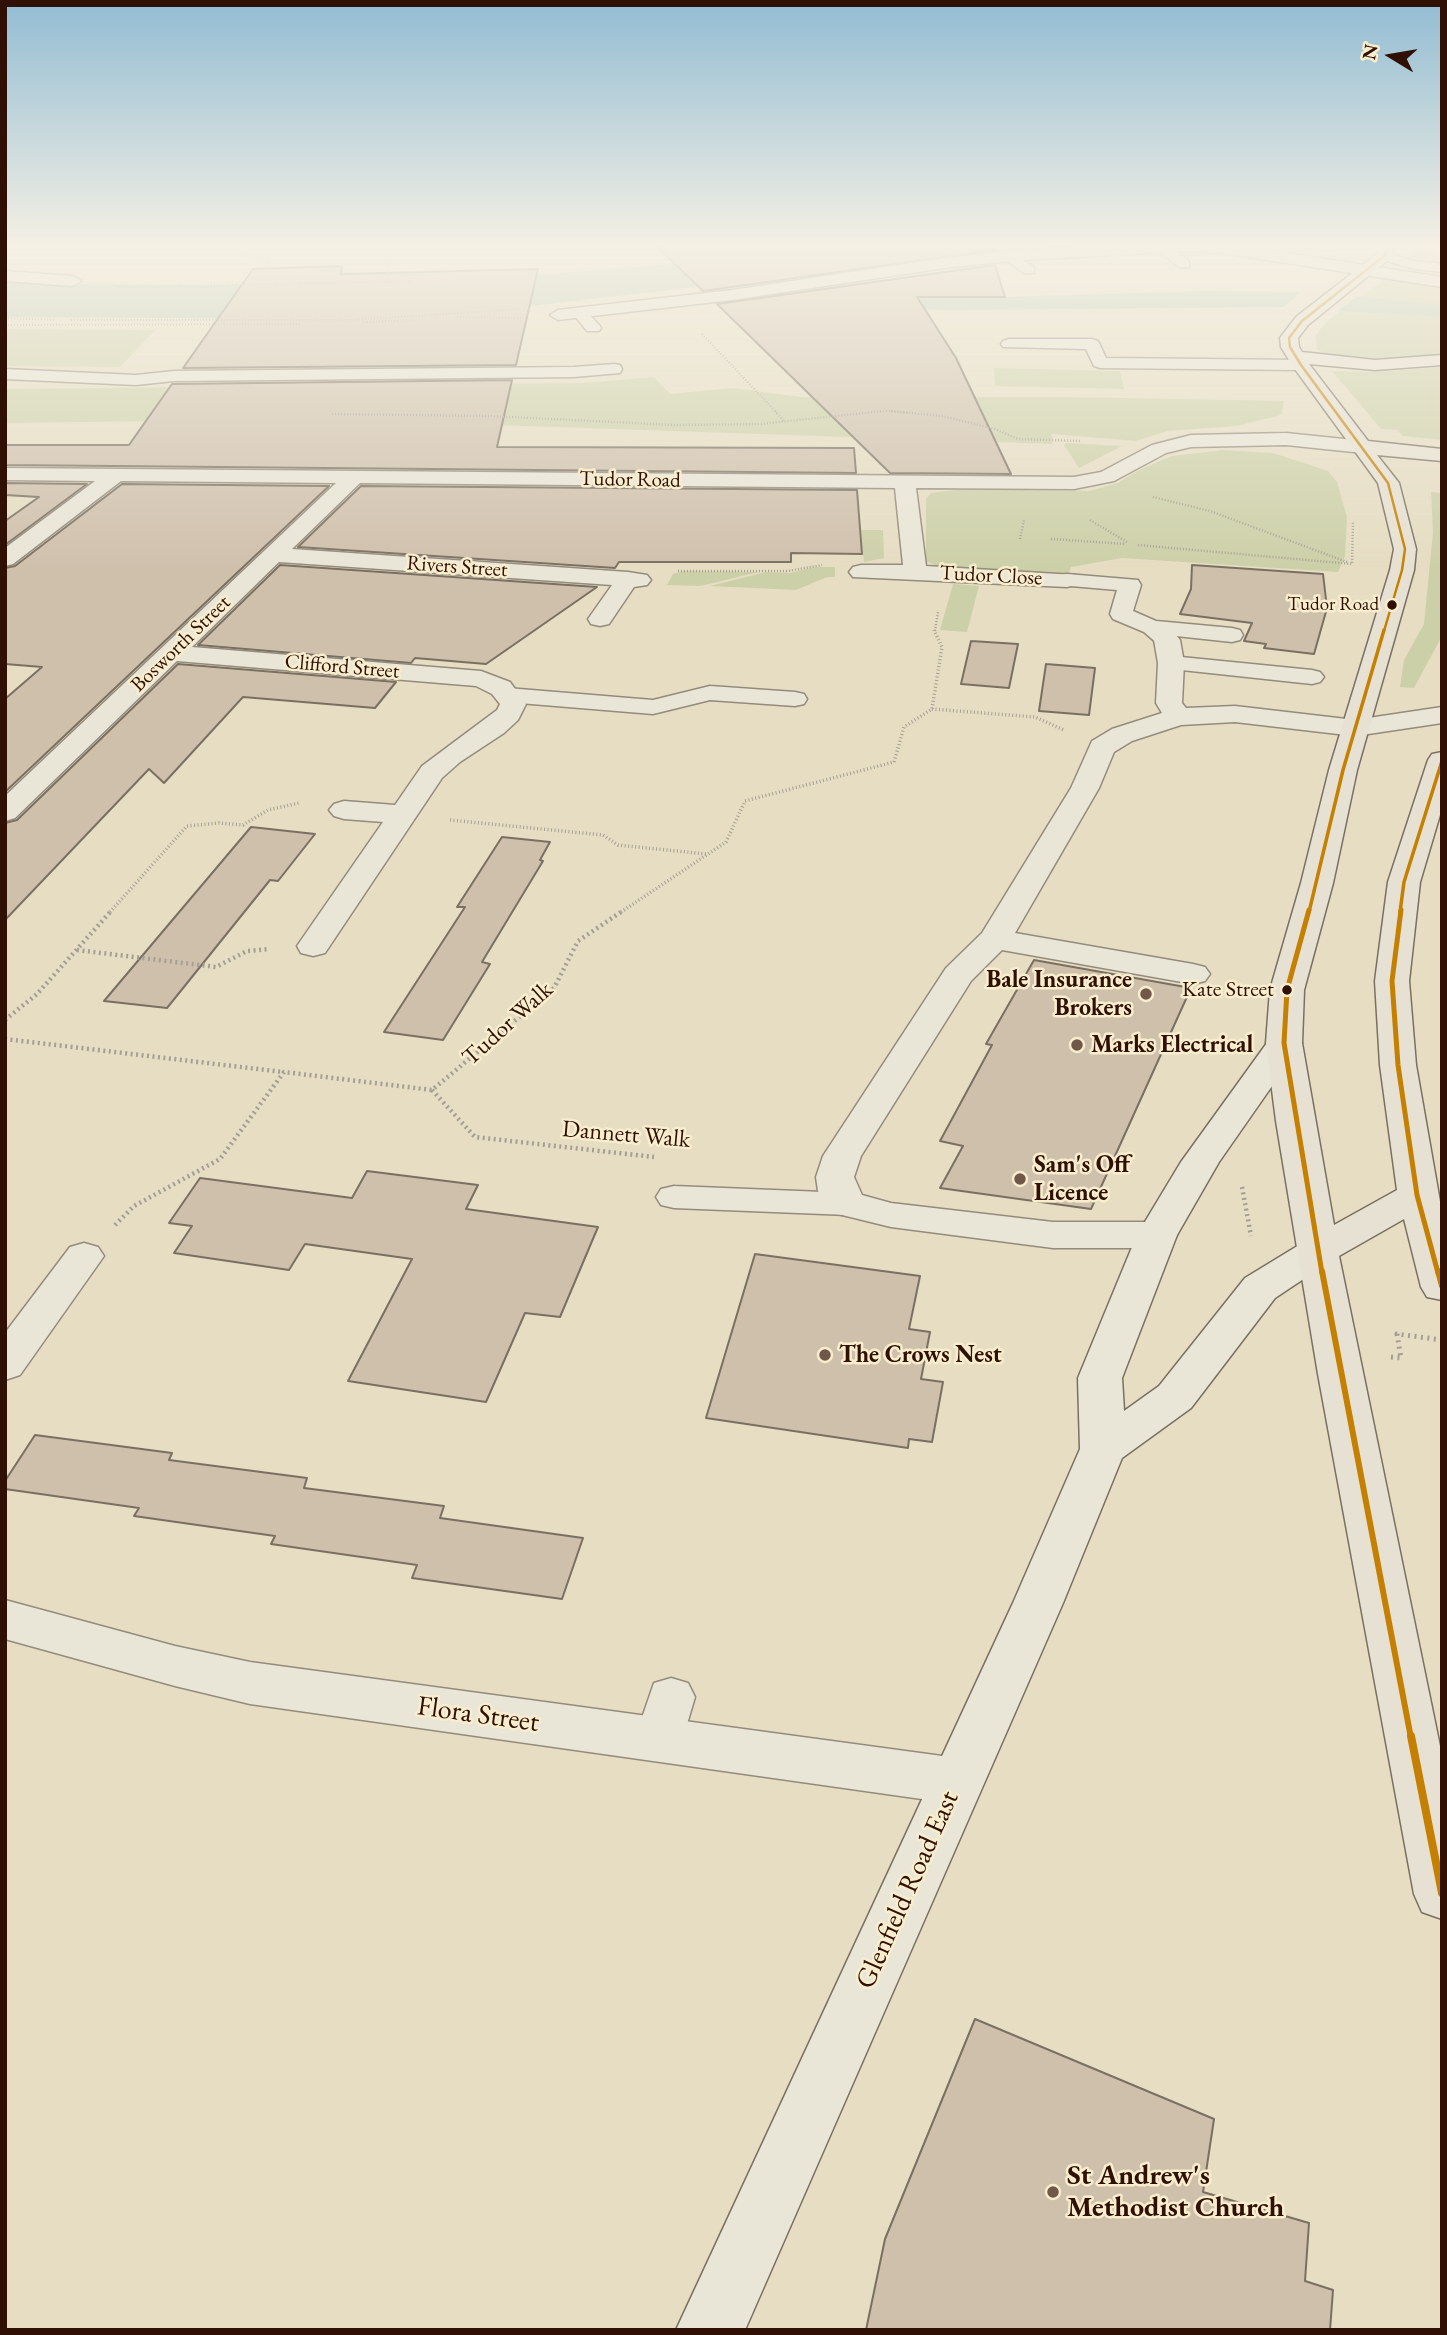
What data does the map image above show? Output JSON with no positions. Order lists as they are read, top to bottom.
{
  "streets": {
    "street": [
      "Tudor Road",
      "Rivers Street",
      "Tudor Close",
      "Bosworth Street",
      "Clifford Street",
      "Flora Street",
      "Glenfield Road East"
    ],
    "path": ["Tudor Walk", "Dannett Walk"]
  },
  "crossings": [
    ["Tudor Road", "Tudor Close"],
    ["Tudor Road", "Bosworth Street"],
    ["Rivers Street", "Bosworth Street"],
    ["Bosworth Street", "Clifford Street"],
    ["Tudor Walk", "Dannett Walk"],
    ["Flora Street", "Glenfield Road East"]
  ],
  "places": [
    "Tudor Road",
    "Kate Street",
    "Bale Insurance Brokers",
    "Marks Electrical",
    "Sam's Off Licence",
    "The Crows Nest",
    "St Andrew's Methodist Church"
  ],
  "north": "left"
}
